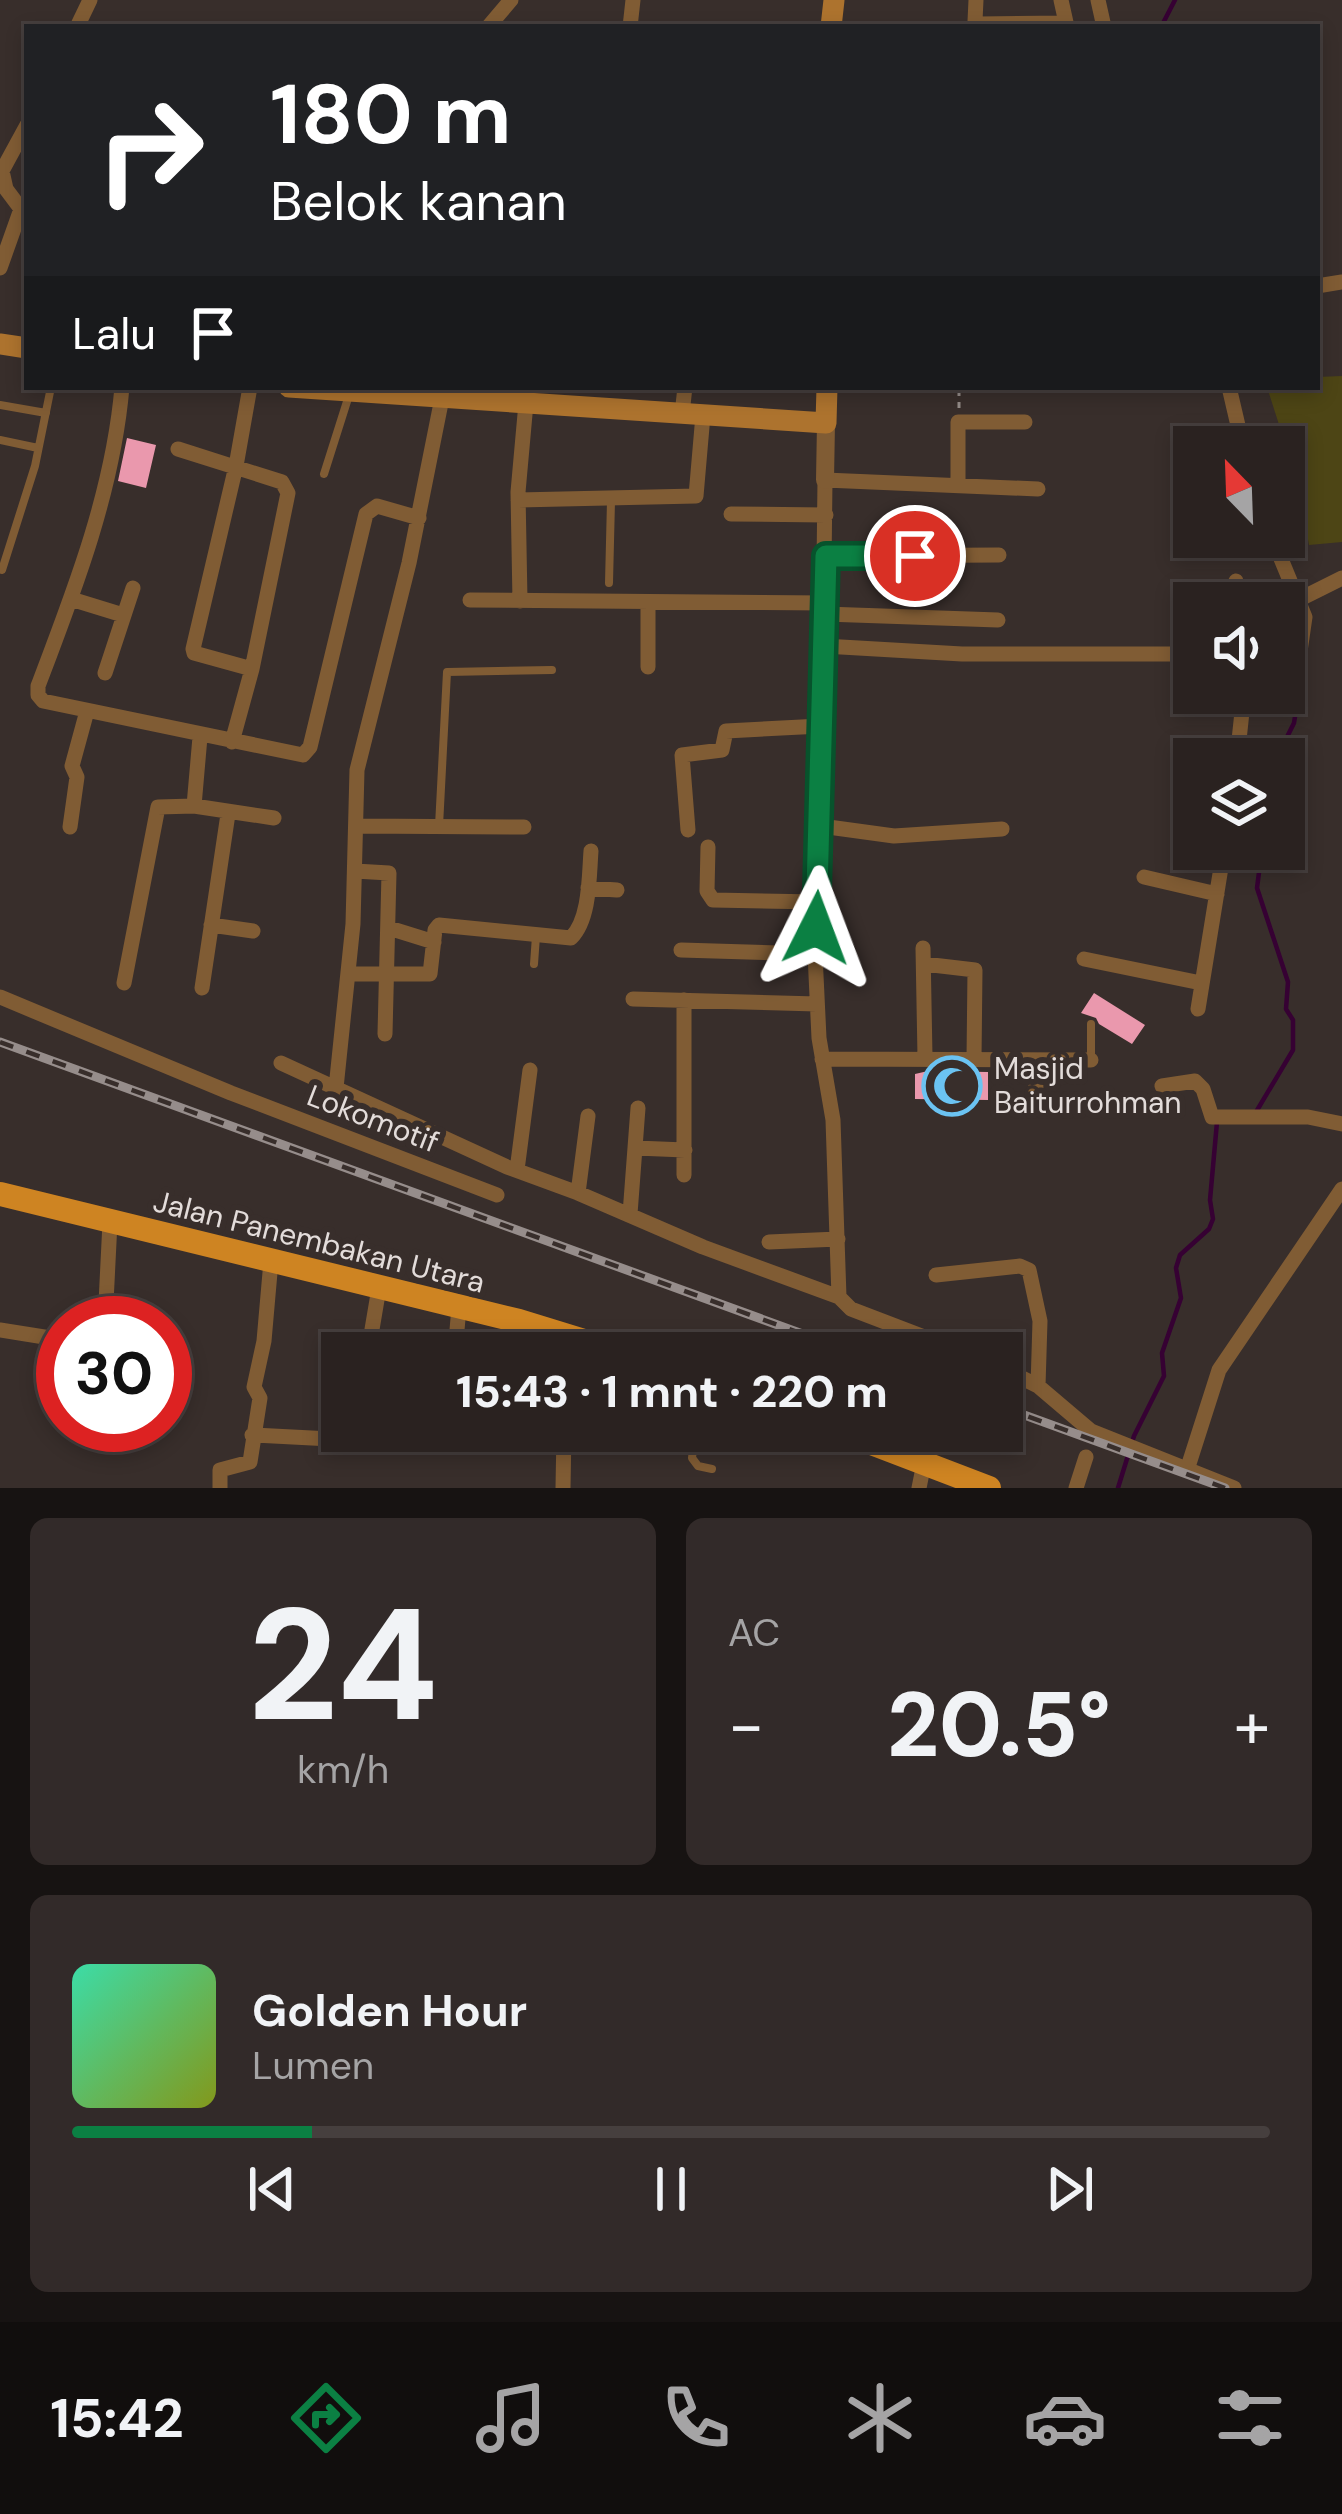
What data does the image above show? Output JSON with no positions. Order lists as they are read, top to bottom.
{
  "streets": {
    "main road": ["Jalan Panembakan Utara"],
    "street": ["Lokomotif"]
  },
  "places": {
    "mosque": ["Masjid Baiturrohman"]
  },
  "north": "top left",
  "page": {
    "turn": ["180 m", "Belok kanan"],
    "then": "Lalu",
    "limit": "30",
    "trip": "15:43 · 1 mnt · 220 m",
    "tile": [
      ["24", "km/h"],
      "AC"
    ],
    "heat": ["−", "20.5°", "+"],
    "song": ["Golden Hour", "Lumen"],
    "tabs": "15:42"
  }
}
